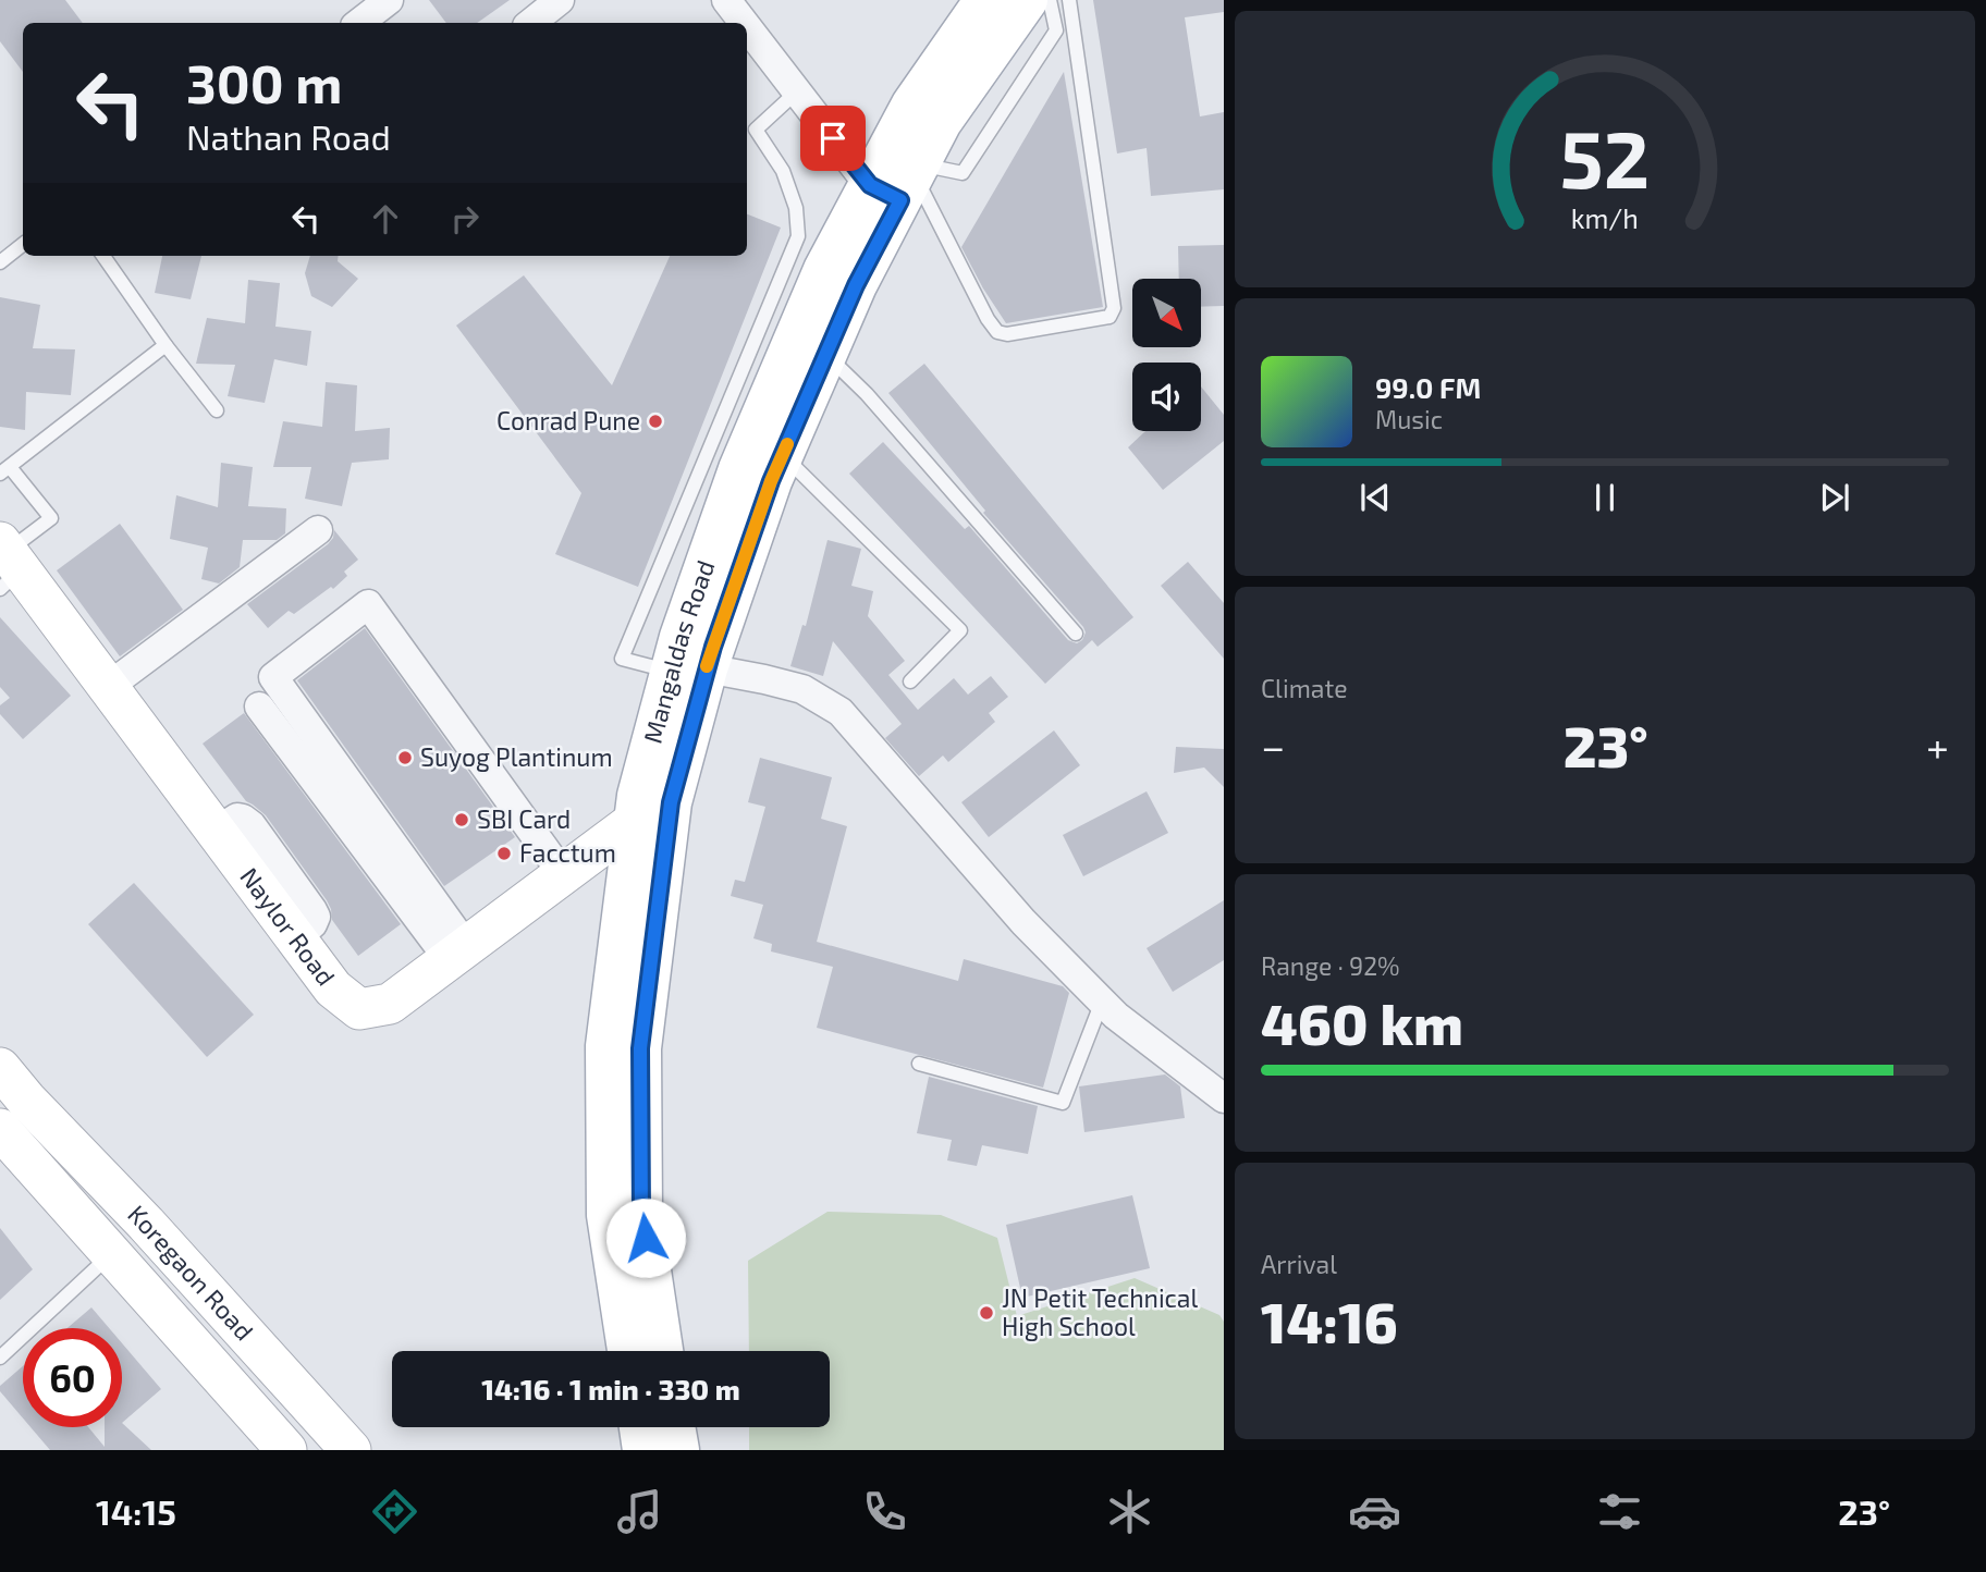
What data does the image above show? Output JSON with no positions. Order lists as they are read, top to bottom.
{
  "streets": {
    "main road": ["Mangaldas Road", "Naylor Road", "Koregaon Road"]
  },
  "crossings": [
    ["Mangaldas Road", "Naylor Road"]
  ],
  "places": [
    "Conrad Pune",
    "Suyog Plantinum",
    "SBI Card",
    "Facctum",
    "JN Petit Technical High School"
  ],
  "north": "bottom right",
  "page": {
    "turn": ["300 m", "Nathan Road"],
    "song": ["99.0 FM", "Music"],
    "tile": [
      "Climate",
      ["Range · 92%", "460 km"],
      ["Arrival", "14:16"]
    ],
    "heat": ["−", "23°", "+"],
    "limit": "60",
    "trip": "14:16 · 1 min · 330 m",
    "tabs": ["14:15", "23°"],
    "gauge": ["52", "km/h"]
  }
}
